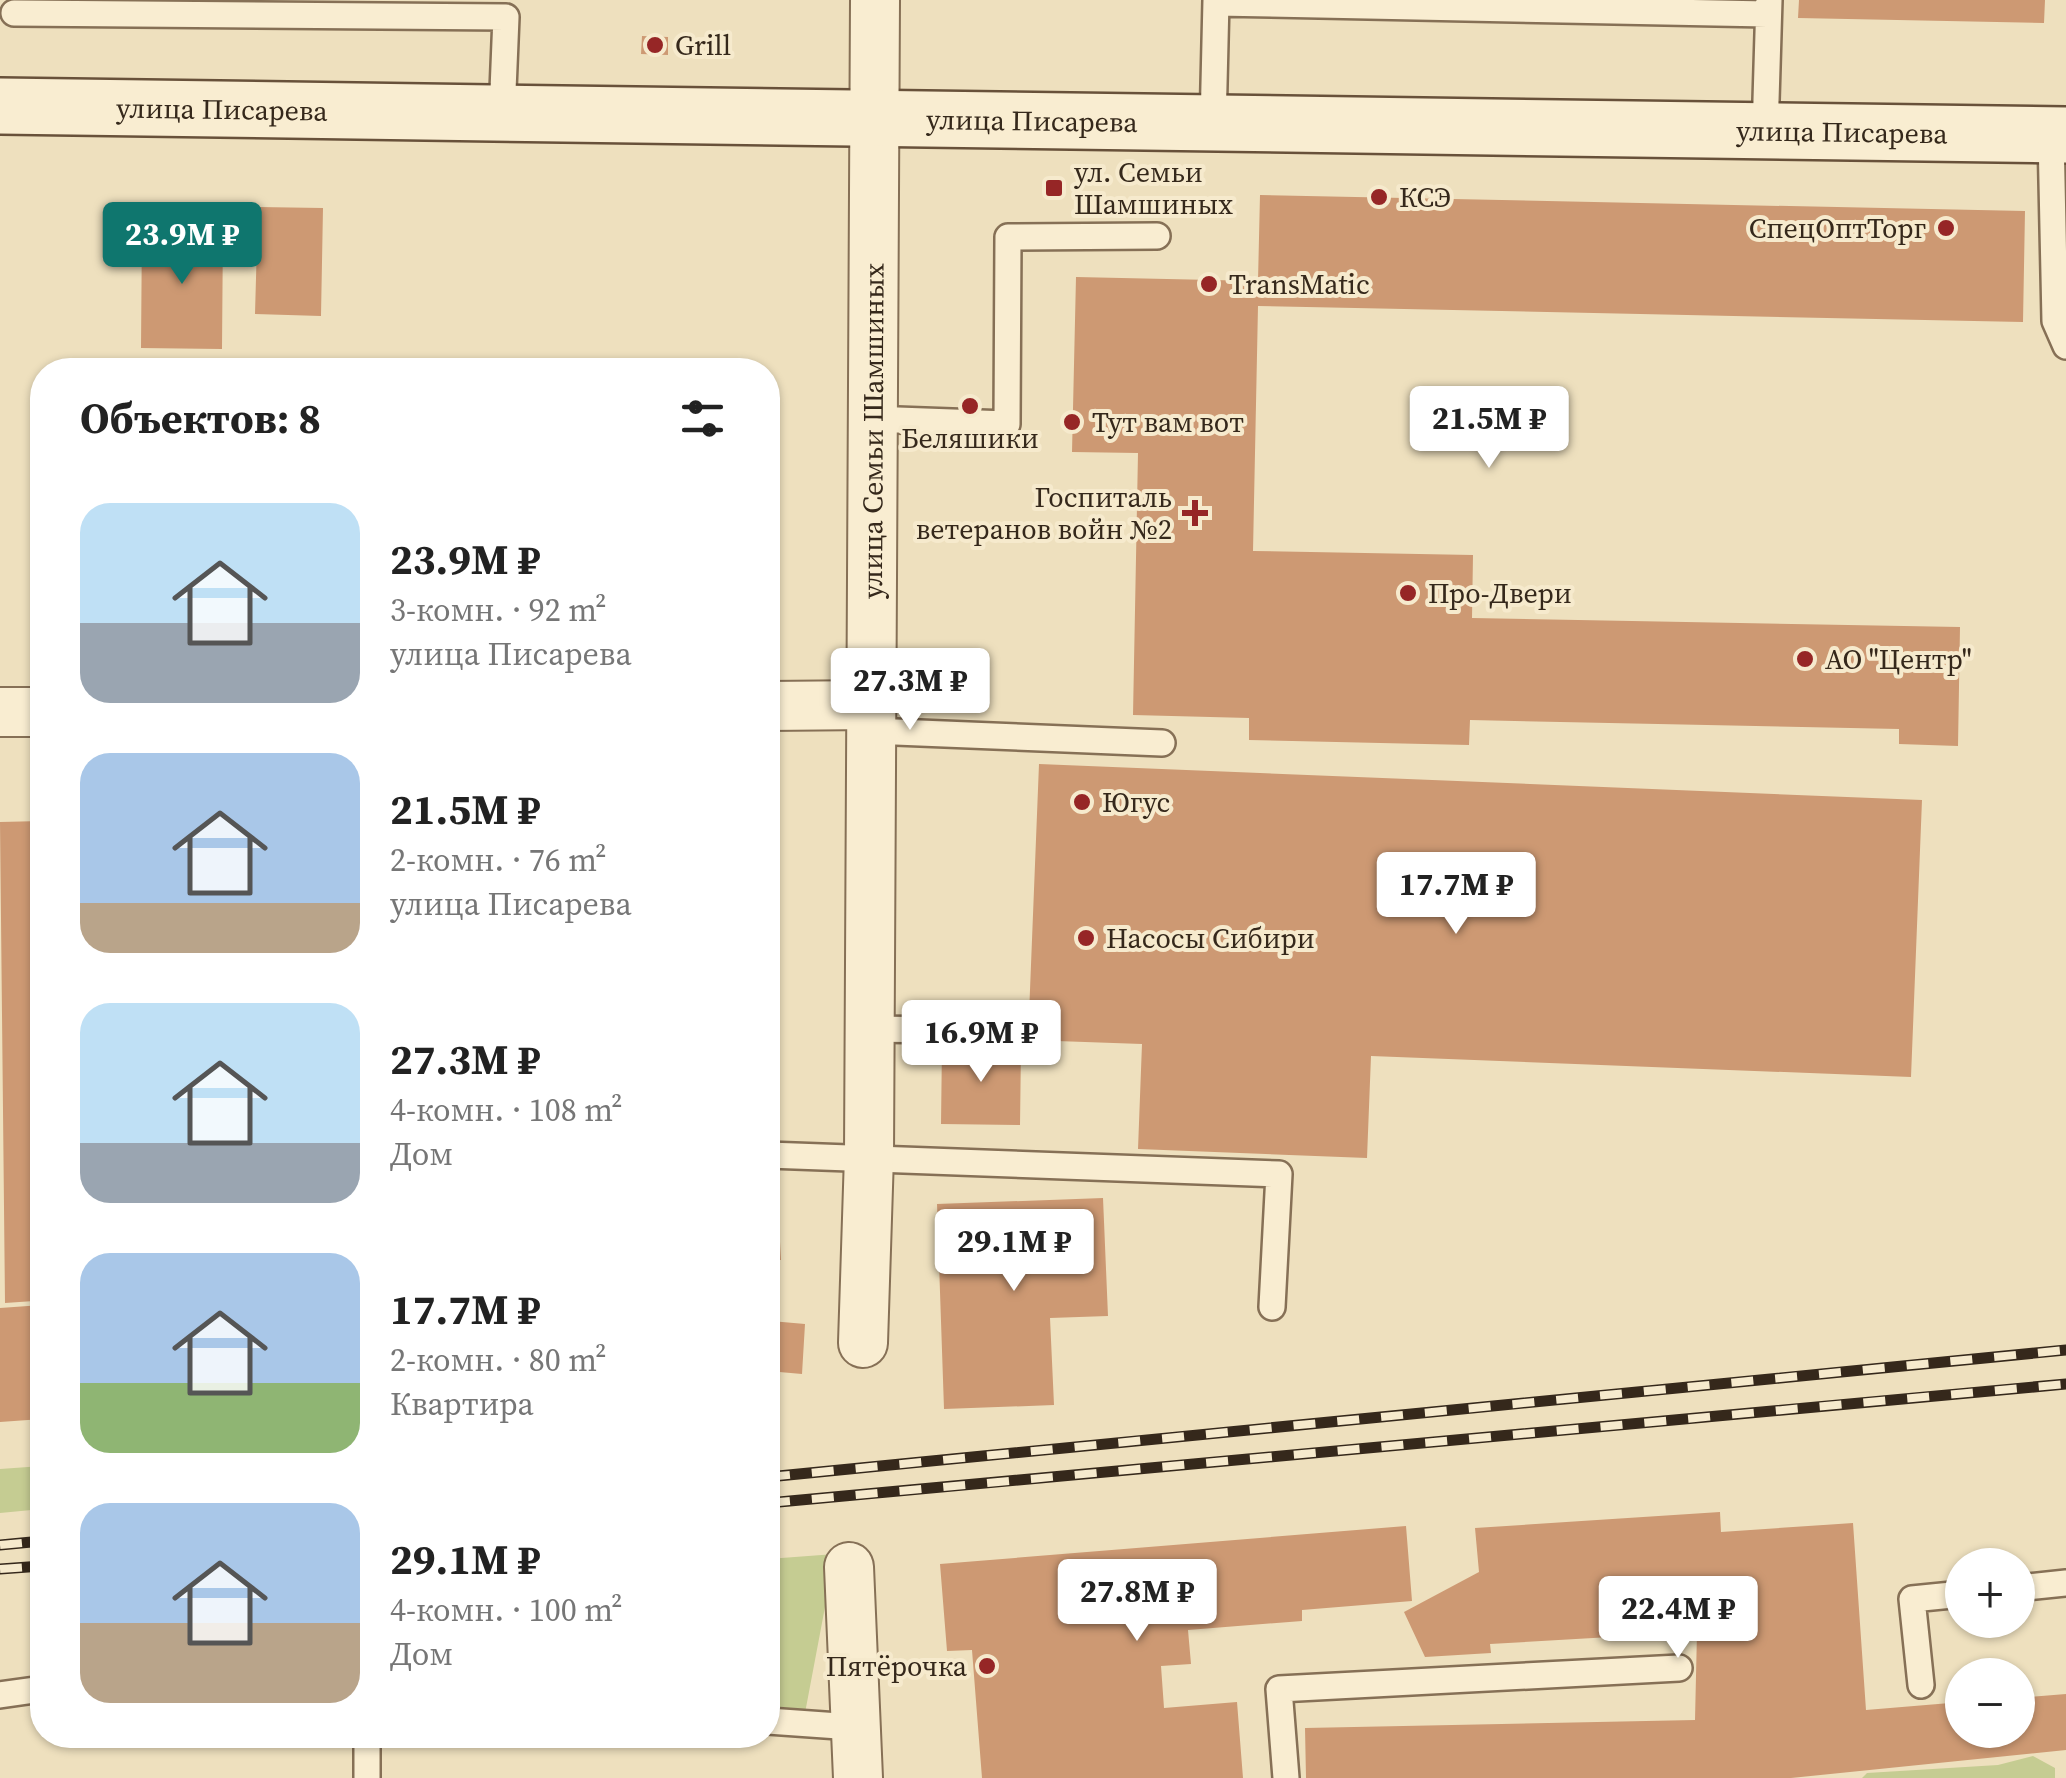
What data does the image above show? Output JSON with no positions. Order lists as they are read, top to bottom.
{
  "streets": {
    "main road": ["улица Писарева"],
    "street": ["улица Семьи Шамшиных"]
  },
  "crossings": [
    ["улица Писарева", "улица Семьи Шамшиных"]
  ],
  "places": {
    "other": [
      "Grill",
      "КСЭ",
      "СпецОптТорг",
      "TransMatic",
      "Беляшики",
      "Тут вам вот",
      "Про-Двери",
      "АО \"Центр\"",
      "Югус",
      "Насосы Сибири",
      "Пятёрочка"
    ],
    "transit": ["ул. Семьи Шамшиных"],
    "health": ["Госпиталь ветеранов войн №2"]
  },
  "page": {
    "price": [
      "23.9M ₽",
      "21.5M ₽",
      "27.3M ₽",
      "17.7M ₽",
      "16.9M ₽",
      "29.1M ₽",
      "27.8M ₽",
      "22.4M ₽"
    ],
    "heading": "Объектов: 8",
    "list": [
      {
        "name": "23.9M ₽",
        "note": "3-комн. · 92 m² · улица Писарева"
      },
      {
        "name": "21.5M ₽",
        "note": "2-комн. · 76 m² · улица Писарева"
      },
      {
        "name": "27.3M ₽",
        "note": "4-комн. · 108 m² · Дом"
      },
      {
        "name": "17.7M ₽",
        "note": "2-комн. · 80 m² · Квартира"
      },
      {
        "name": "29.1M ₽",
        "note": "4-комн. · 100 m² · Дом"
      }
    ],
    "map_buttons": ["+", "−"]
  }
}
